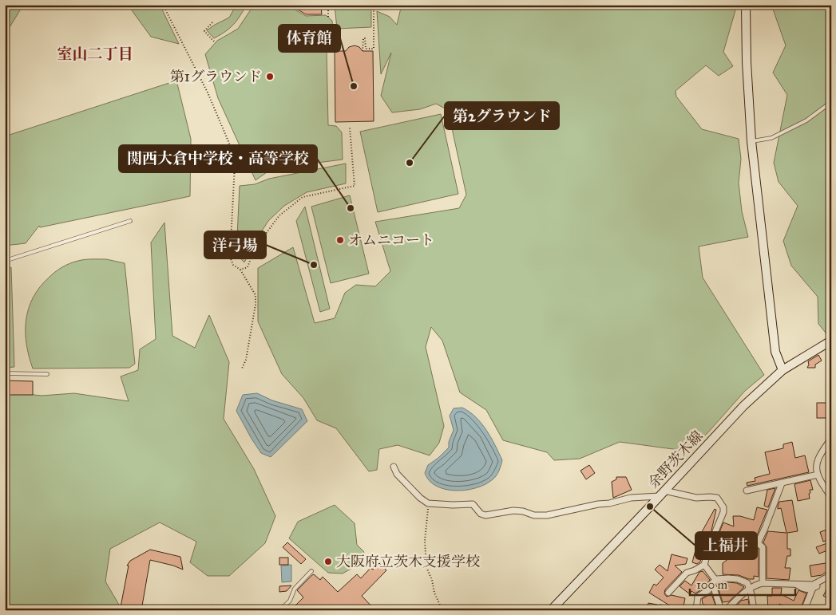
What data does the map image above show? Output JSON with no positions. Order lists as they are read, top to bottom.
{
  "streets": {
    "main road": ["余野茨木線"]
  },
  "districts": ["室山二丁目"],
  "places": [
    "第1グラウンド",
    "体育館",
    "第2グラウンド",
    "関西大倉中学校・高等学校",
    "オムニコート",
    "洋弓場",
    "上福井",
    "大阪府立茨木支援学校"
  ],
  "scale_bar": "100 m"
}
